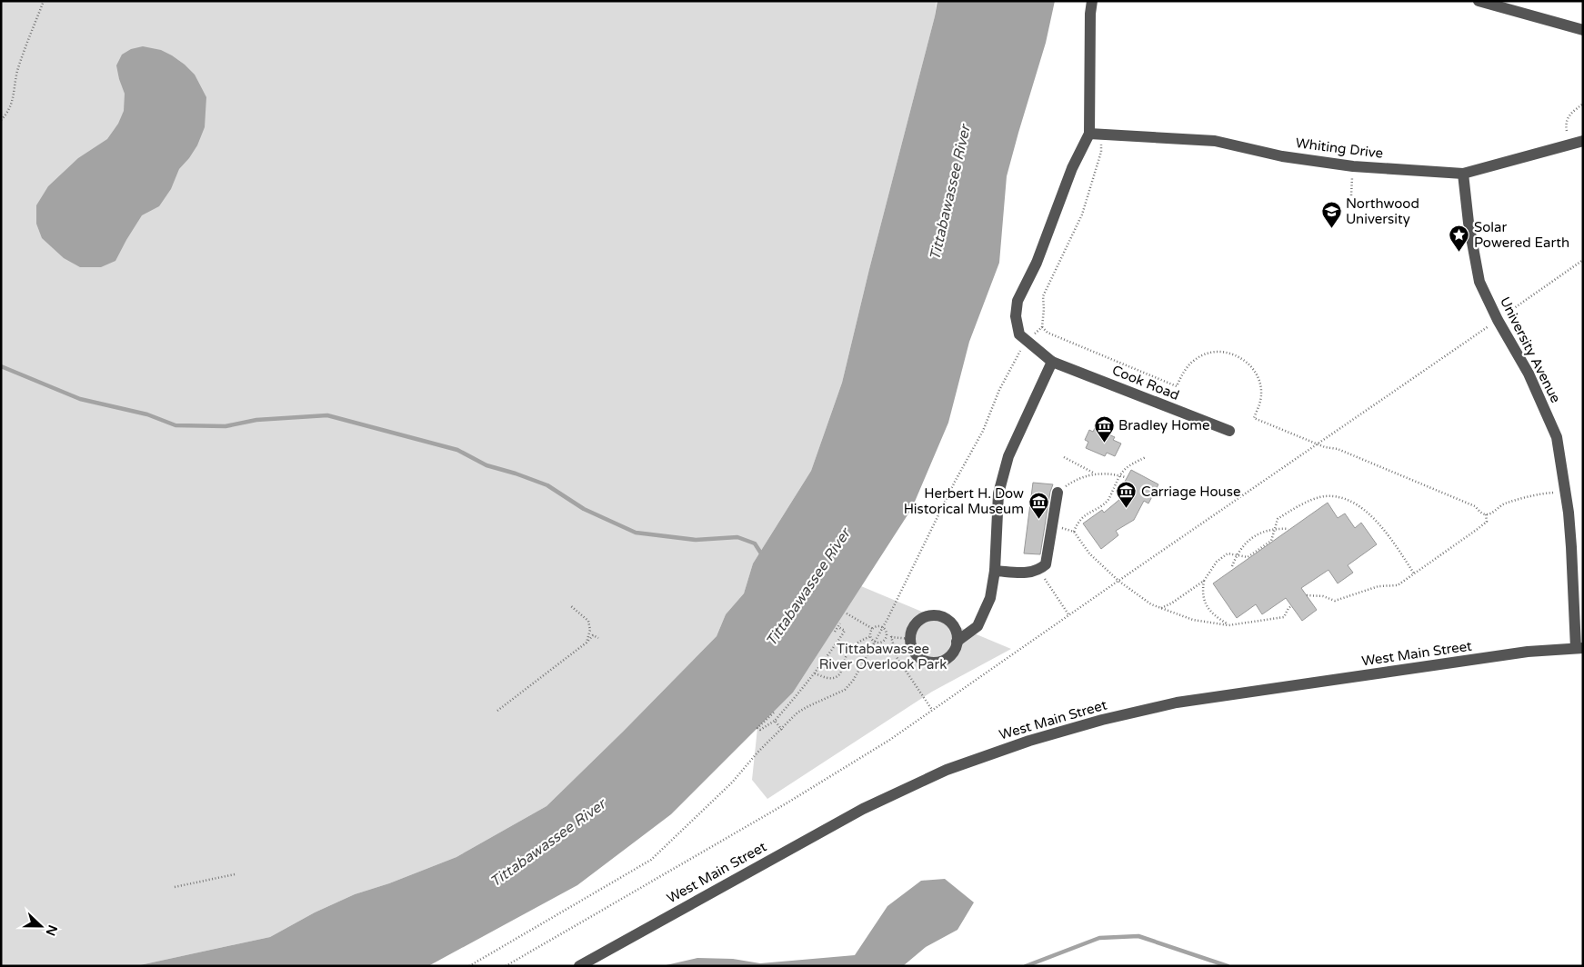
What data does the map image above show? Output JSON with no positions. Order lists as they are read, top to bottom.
{
  "streets": {
    "street": [
      "Whiting Drive",
      "University Avenue",
      "Cook Road",
      "West Main Street"
    ]
  },
  "crossings": [
    ["Whiting Drive", "University Avenue"],
    ["University Avenue", "West Main Street"]
  ],
  "water": ["Tittabawassee River"],
  "parks": ["Tittabawassee River Overlook Park"],
  "places": {
    "school or university": ["Northwood University"],
    "place": ["Solar Powered Earth"],
    "museum": ["Bradley Home", "Carriage House", "Herbert H. Dow Historical Museum"]
  },
  "north": "right"
}
